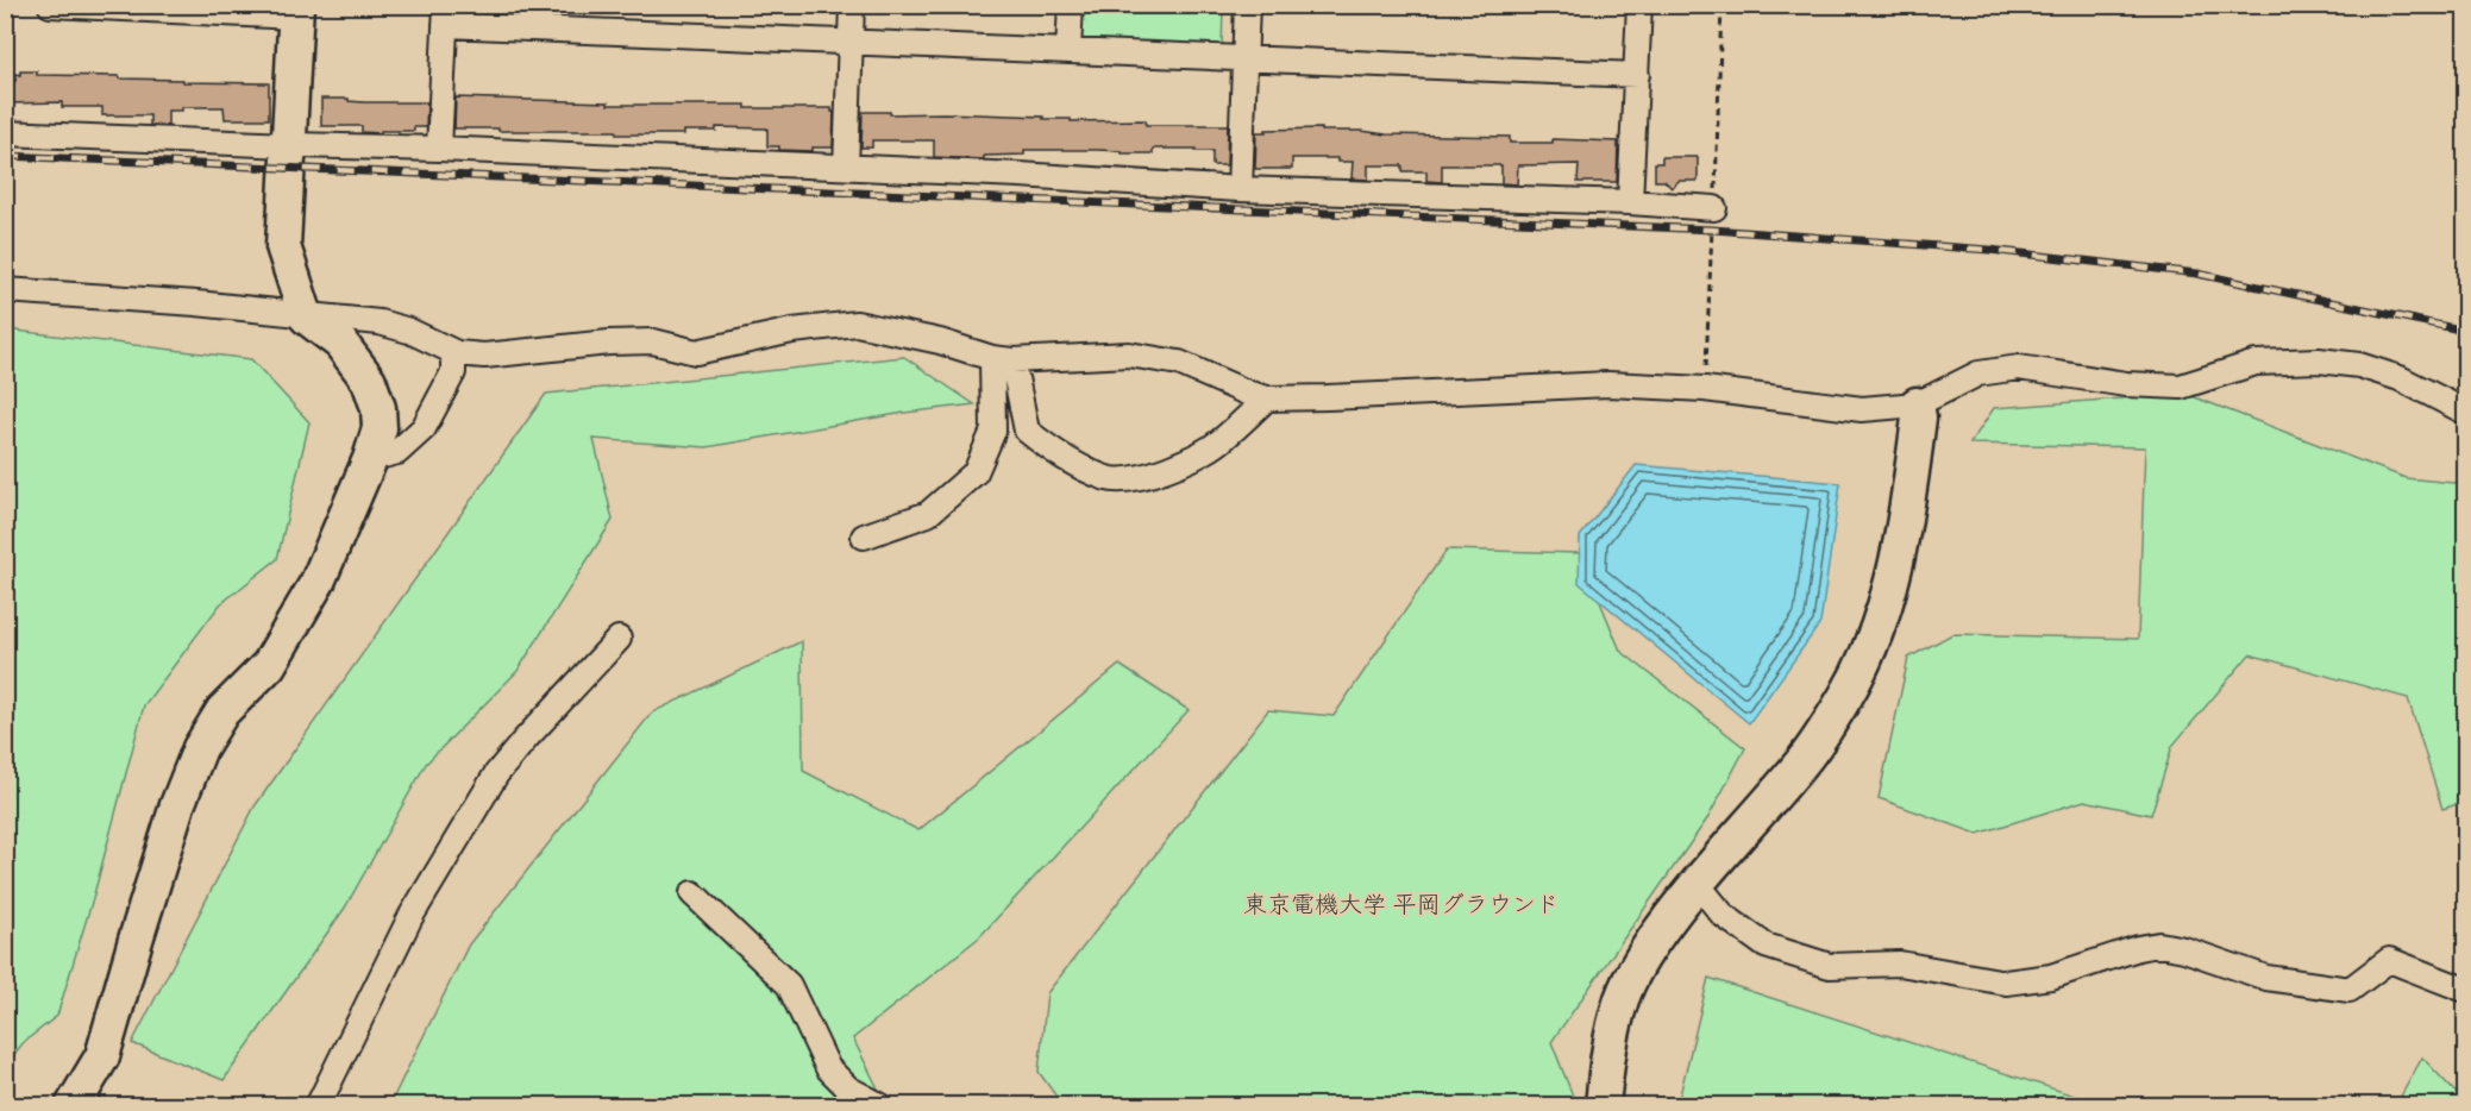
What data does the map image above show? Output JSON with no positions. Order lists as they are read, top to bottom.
{
  "parks": ["東京電機大学 平岡グラウンド"]
}
